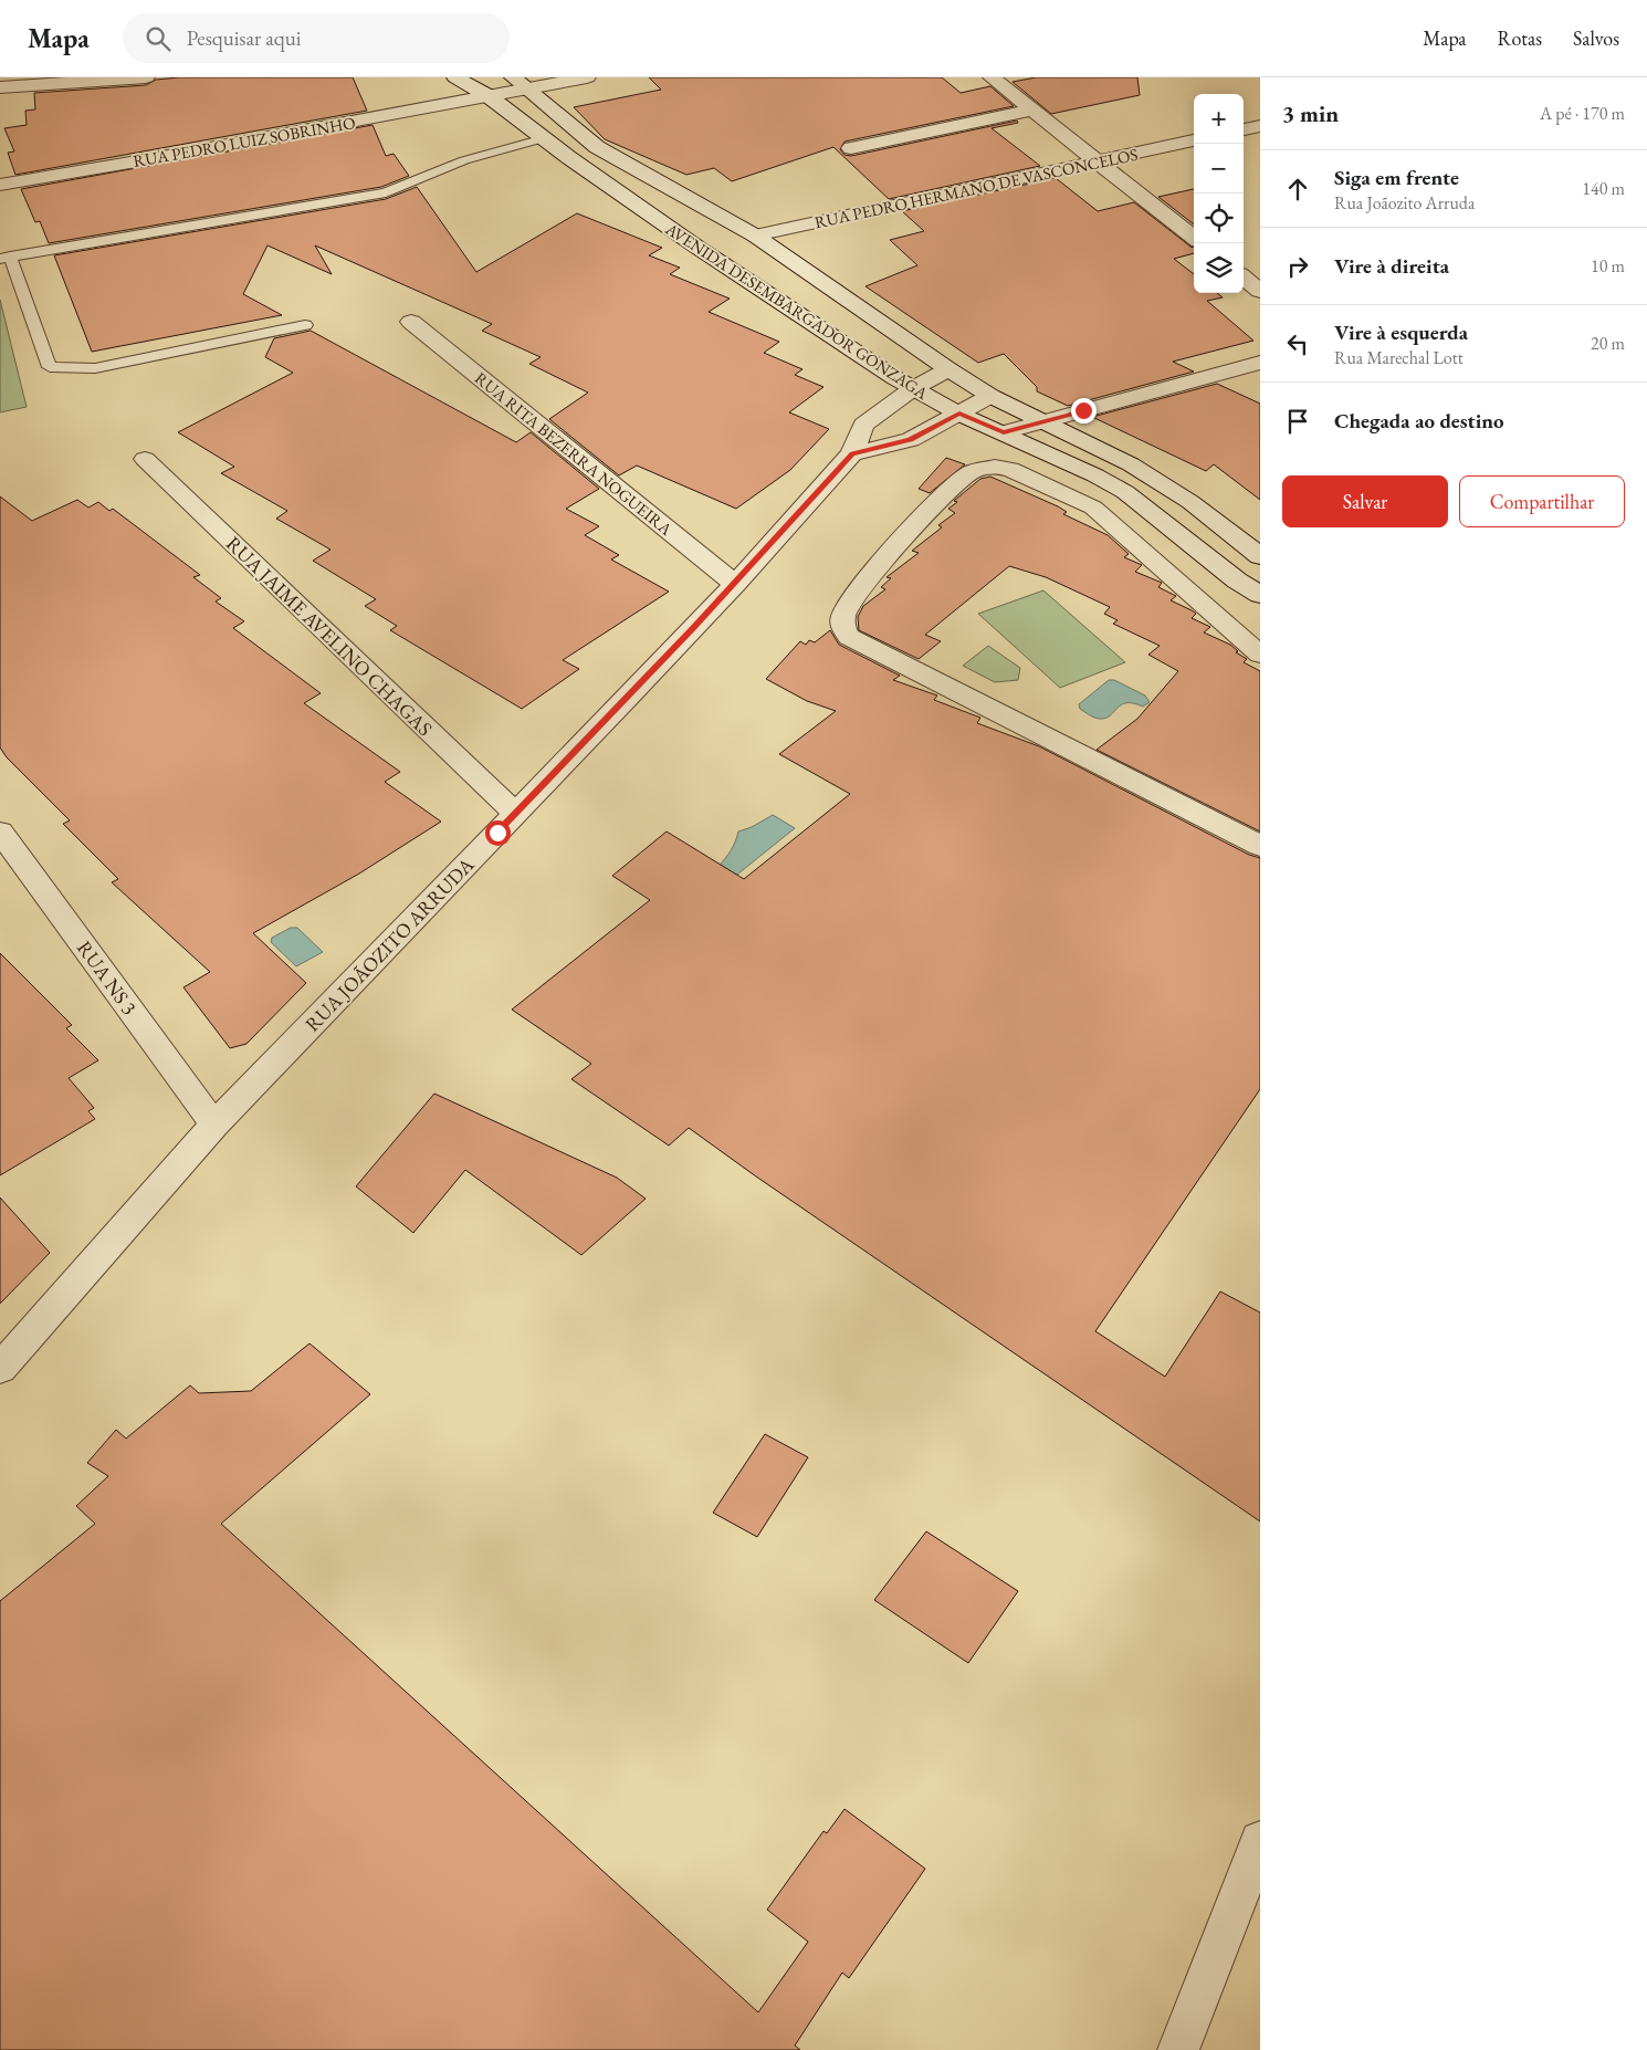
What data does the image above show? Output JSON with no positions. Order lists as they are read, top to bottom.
{
  "streets": {
    "street": [
      "RUA PEDRO LUIZ SOBRINHO",
      "RUA PEDRO HERMANO DE VASCONCELOS",
      "AVENIDA DESEMBARGADOR GONZAGA",
      "RUA RITA BEZERRA NOGUEIRA",
      "RUA JAIME AVELINO CHAGAS",
      "RUA JOÃOZITO ARRUDA",
      "RUA NS 3"
    ]
  },
  "crossings": [
    ["RUA PEDRO LUIZ SOBRINHO", "AVENIDA DESEMBARGADOR GONZAGA"],
    ["RUA PEDRO HERMANO DE VASCONCELOS", "AVENIDA DESEMBARGADOR GONZAGA"],
    ["AVENIDA DESEMBARGADOR GONZAGA", "RUA JOÃOZITO ARRUDA"],
    ["RUA RITA BEZERRA NOGUEIRA", "RUA JOÃOZITO ARRUDA"],
    ["RUA JAIME AVELINO CHAGAS", "RUA JOÃOZITO ARRUDA"],
    ["RUA JOÃOZITO ARRUDA", "RUA NS 3"]
  ],
  "page": {
    "header": "Mapa",
    "search": "Pesquisar aqui",
    "nav": ["Mapa", "Rotas", "Salvos"],
    "heading": ["3 min", "A pé · 170 m"],
    "map_buttons": ["+", "−"],
    "list": [
      ["Siga em frente", "Rua Joãozito Arruda", "140 m"],
      ["Vire à direita", "10 m"],
      ["Vire à esquerda", "Rua Marechal Lott", "20 m"],
      "Chegada ao destino"
    ],
    "buttons": ["Salvar", "Compartilhar"]
  }
}
